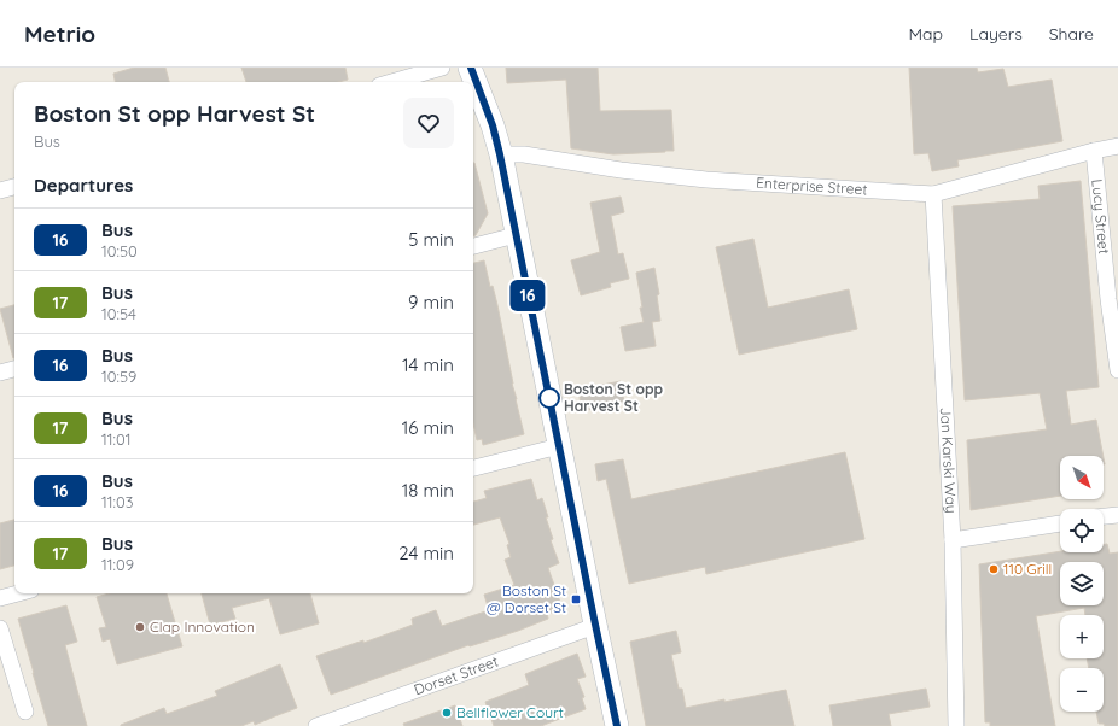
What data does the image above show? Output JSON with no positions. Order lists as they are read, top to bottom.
{
  "streets": {
    "street": [
      "Enterprise Street",
      "Lucy Street",
      "Jan Karski Way",
      "Dorset Street"
    ]
  },
  "crossings": [
    ["Enterprise Street", "Lucy Street"],
    ["Enterprise Street", "Jan Karski Way"]
  ],
  "places": {
    "other": [
      "Boston St opp Harvest St",
      "110 Grill",
      "Clap Innovation",
      "Bellflower Court"
    ],
    "transit": ["Boston St @ Dorset St"]
  },
  "lines": ["bus line 16"],
  "north": "bottom right",
  "page": {
    "header": "Metrio",
    "nav": ["Map", "Layers", "Share"],
    "on_map": "16",
    "heading": [
      ["Boston St opp Harvest St", "Bus"],
      "Departures"
    ],
    "list": [
      {
        "mark": "16",
        "name": "Bus",
        "note": "10:50",
        "value": "5 min"
      },
      {
        "mark": "17",
        "name": "Bus",
        "note": "10:54",
        "value": "9 min"
      },
      {
        "mark": "16",
        "name": "Bus",
        "note": "10:59",
        "value": "14 min"
      },
      {
        "mark": "17",
        "name": "Bus",
        "note": "11:01",
        "value": "16 min"
      },
      {
        "mark": "16",
        "name": "Bus",
        "note": "11:03",
        "value": "18 min"
      },
      {
        "mark": "17",
        "name": "Bus",
        "note": "11:09",
        "value": "24 min"
      }
    ],
    "map_buttons": ["+", "−"]
  }
}
